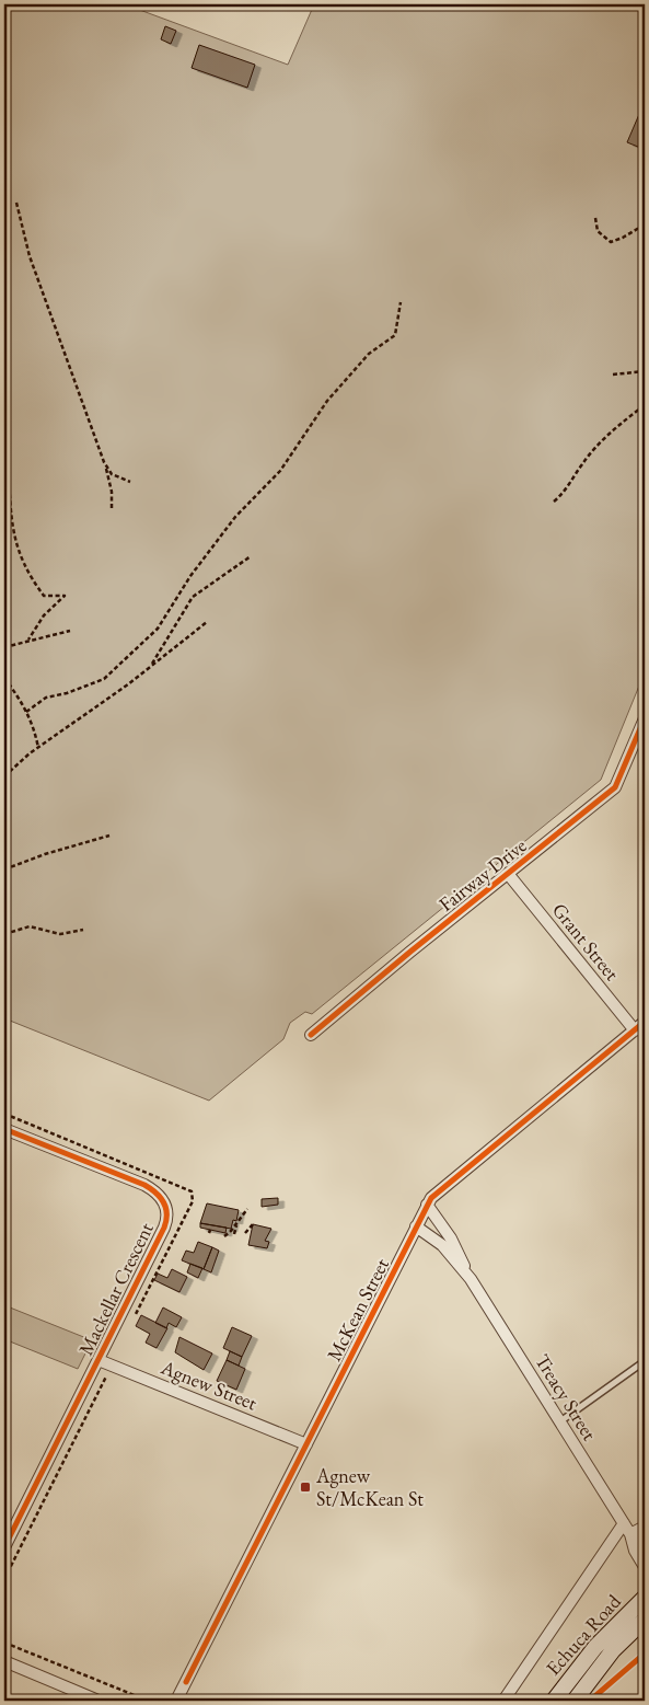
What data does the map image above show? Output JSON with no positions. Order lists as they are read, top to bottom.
{
  "streets": {
    "main road": ["Echuca Road"],
    "street": [
      "Fairway Drive",
      "Grant Street",
      "Mackellar Crescent",
      "McKean Street",
      "Agnew Street",
      "Treacy Street"
    ]
  },
  "crossings": [
    ["Fairway Drive", "Grant Street"],
    ["Grant Street", "McKean Street"],
    ["Mackellar Crescent", "Agnew Street"],
    ["McKean Street", "Agnew Street"],
    ["McKean Street", "Treacy Street"]
  ],
  "places": {
    "transit": ["Agnew St/McKean St"]
  }
}
